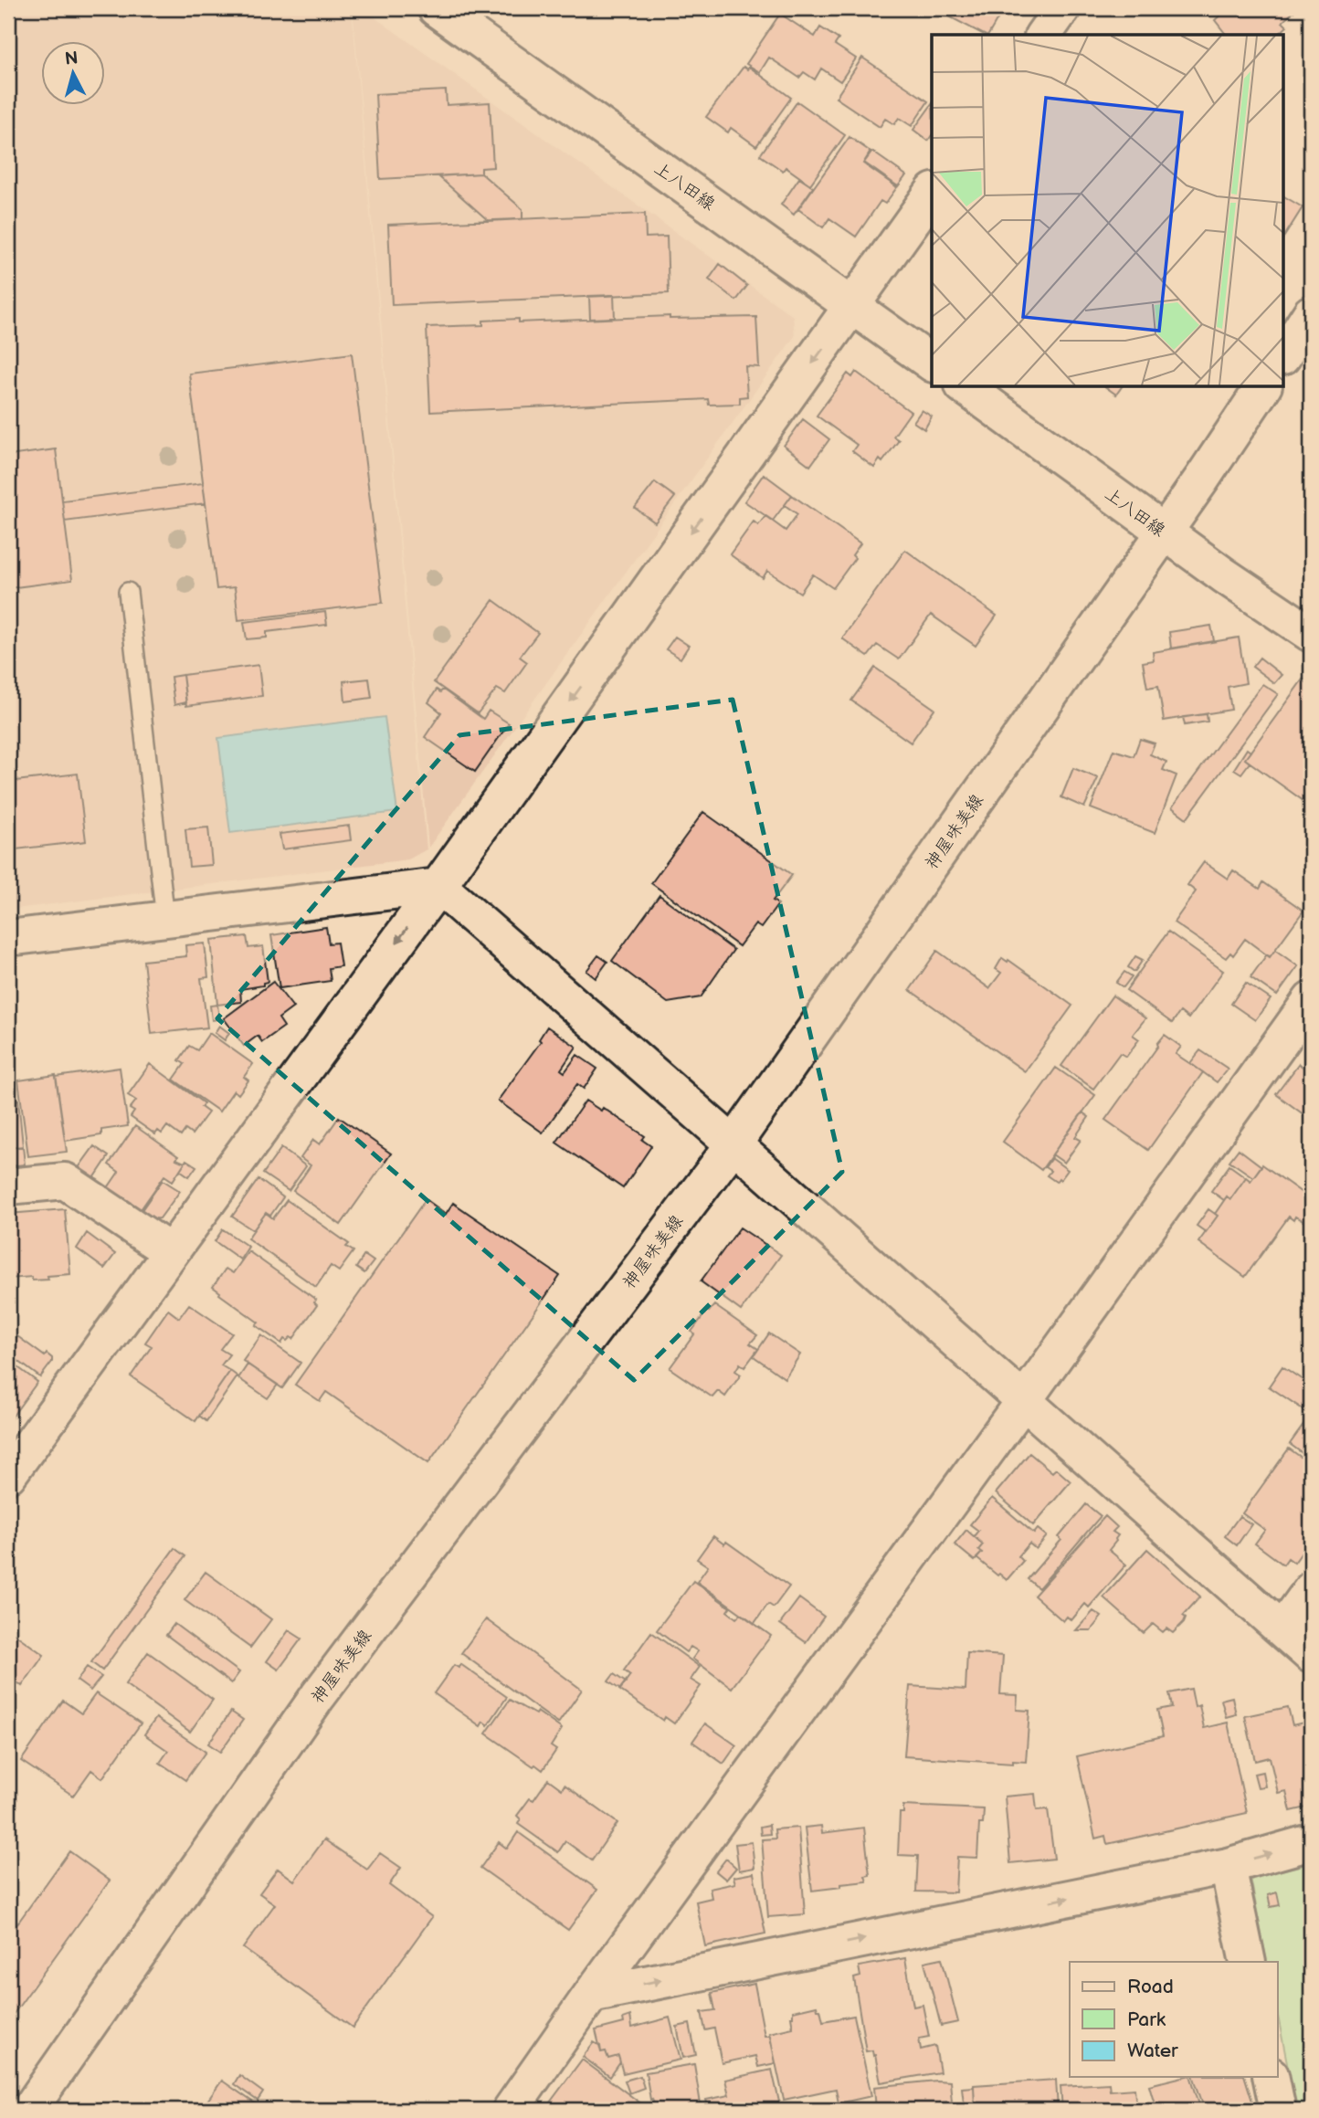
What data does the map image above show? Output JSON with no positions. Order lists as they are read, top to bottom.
{
  "streets": {
    "street": ["上八田線", "神屋味美線"]
  },
  "crossings": [
    ["上八田線", "神屋味美線"]
  ],
  "legend": ["Road", "Park", "Water"],
  "north": "top"
}
